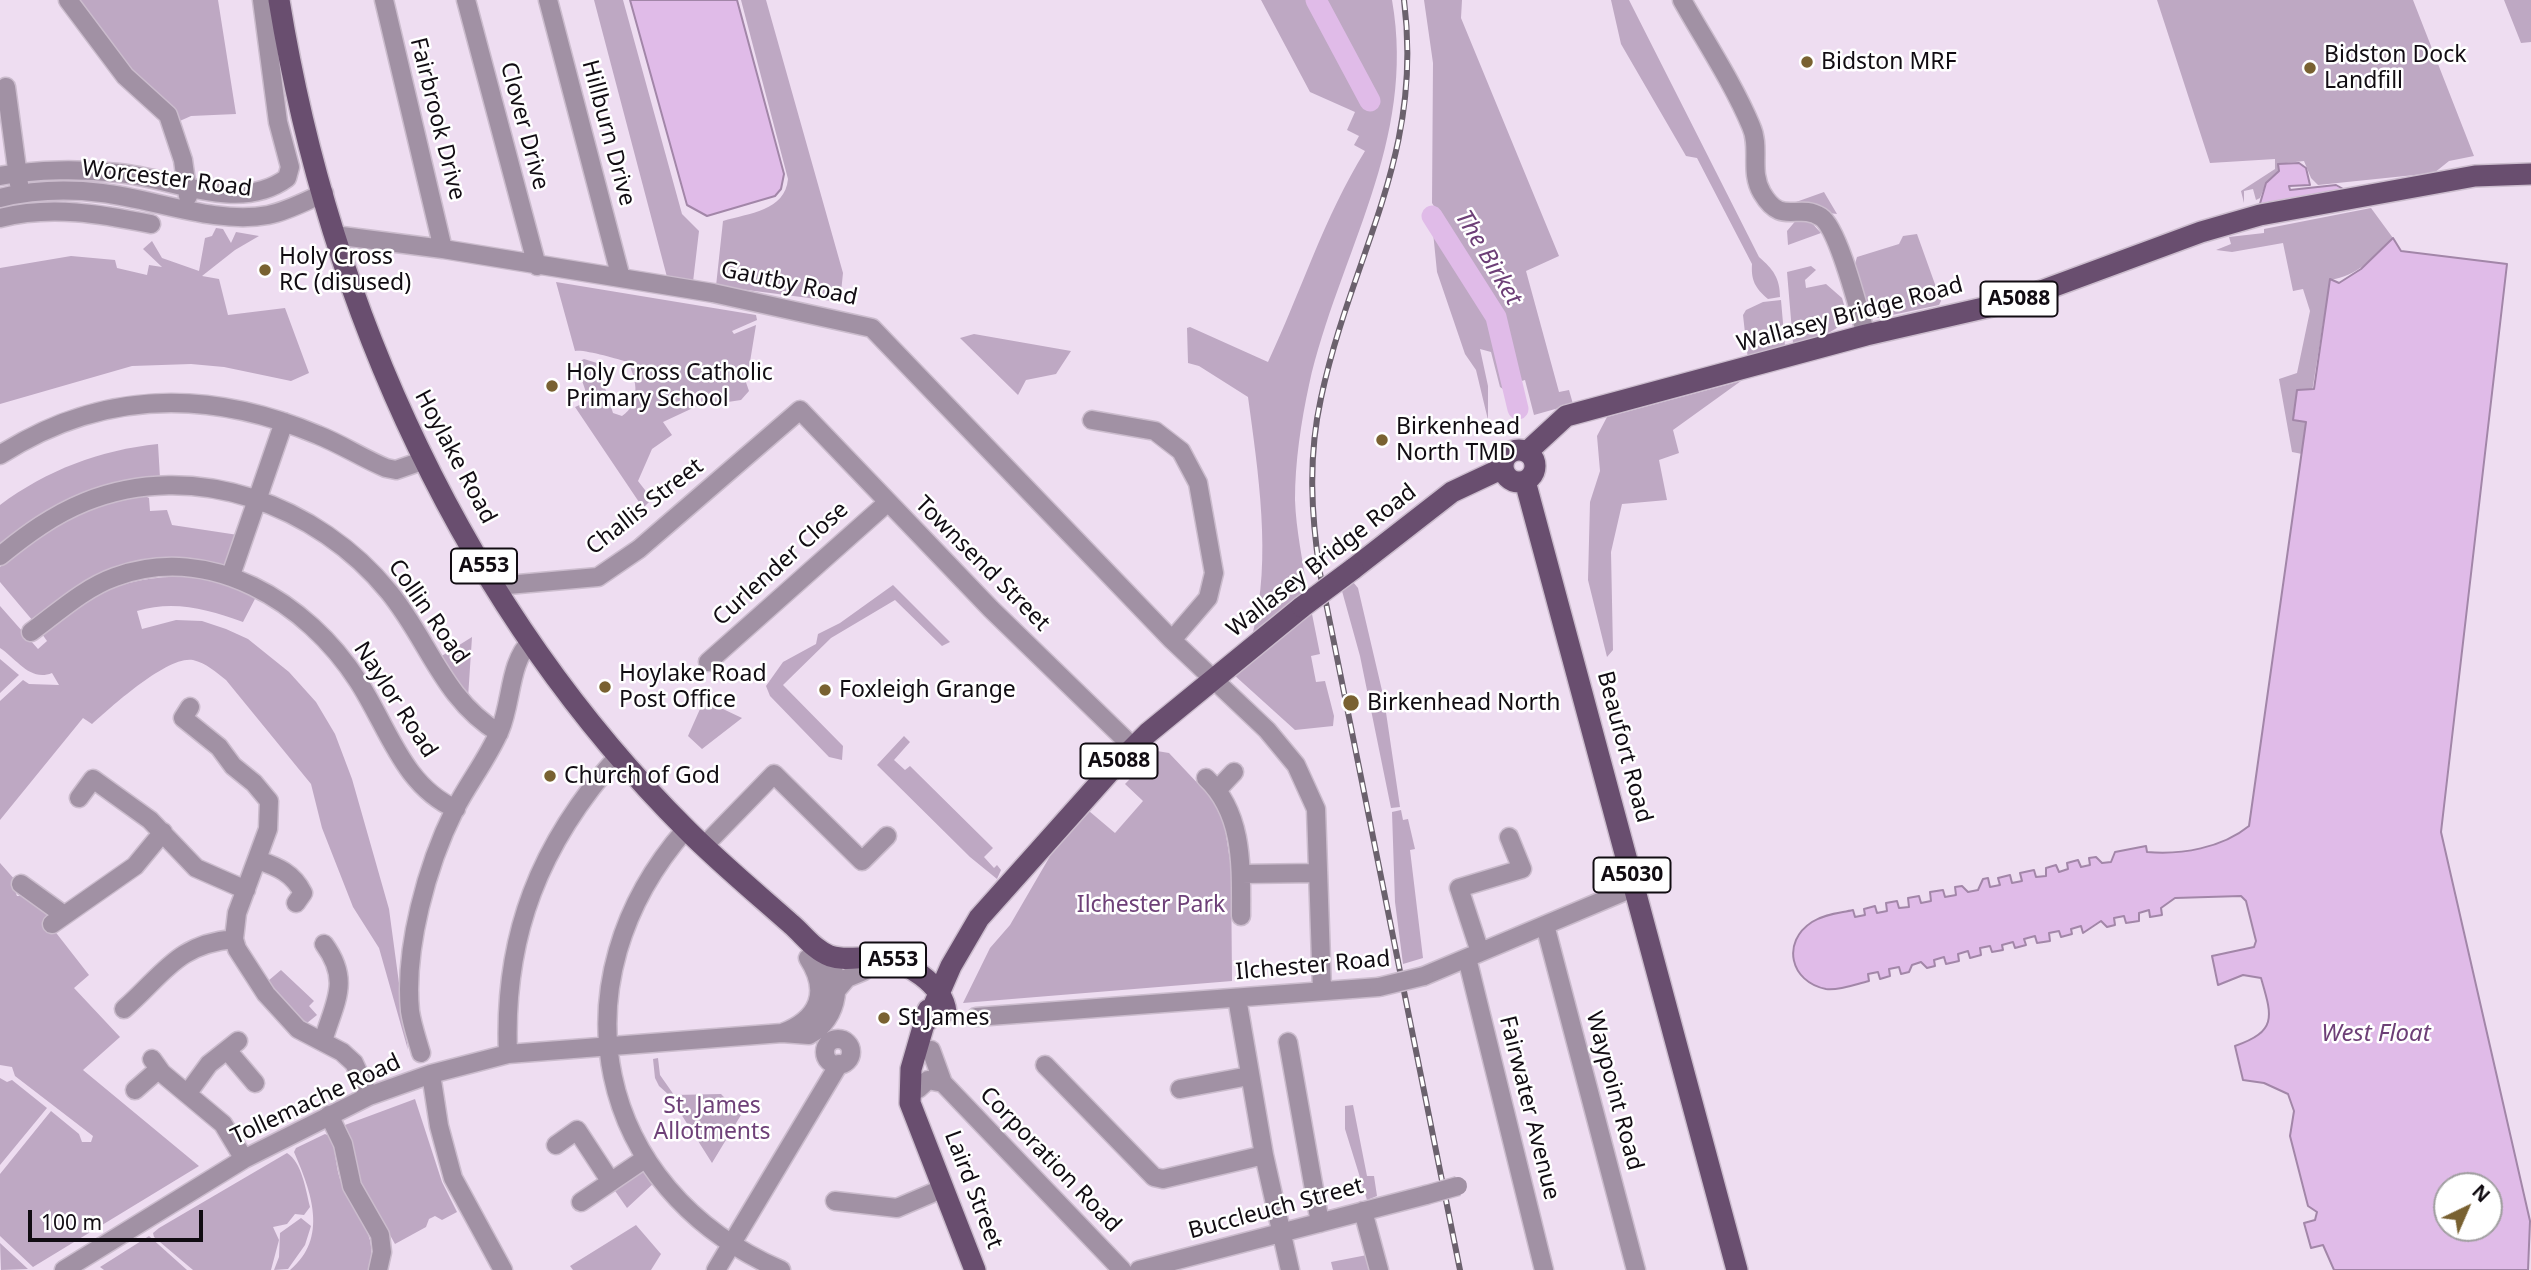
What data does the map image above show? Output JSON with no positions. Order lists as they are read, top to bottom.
{
  "streets": {
    "main road": [
      "A5088",
      "Wallasey Bridge Road",
      "Hoylake Road",
      "A553",
      "Beaufort Road",
      "A5030",
      "Laird Street"
    ],
    "street": [
      "Fairbrook Drive",
      "Clover Drive",
      "Hillburn Drive",
      "Worcester Road",
      "Gautby Road",
      "Challis Street",
      "Curlender Close",
      "Townsend Street",
      "Collin Road",
      "Naylor Road",
      "Ilchester Road",
      "Waypoint Road",
      "Tollemache Road",
      "Fairwater Avenue",
      "Corporation Road",
      "Buccleuch Street"
    ]
  },
  "crossings": [
    ["Fairbrook Drive", "Gautby Road"],
    ["Clover Drive", "Gautby Road"],
    ["Hillburn Drive", "Gautby Road"],
    ["Worcester Road", "Hoylake Road"],
    ["Gautby Road", "A5088"],
    ["Gautby Road", "Wallasey Bridge Road"],
    ["Gautby Road", "Hoylake Road"],
    ["Gautby Road", "Ilchester Road"],
    ["A5088", "Wallasey Bridge Road"],
    ["A5088", "Townsend Street"],
    ["A5088", "A553"],
    ["Wallasey Bridge Road", "Beaufort Road"],
    ["Hoylake Road", "Challis Street"],
    ["Hoylake Road", "A553"],
    ["Hoylake Road", "Tollemache Road"],
    ["Challis Street", "Townsend Street"],
    ["Curlender Close", "Townsend Street"],
    ["A553", "Tollemache Road"],
    ["Beaufort Road", "Ilchester Road"],
    ["Ilchester Road", "Waypoint Road"],
    ["Ilchester Road", "Fairwater Avenue"]
  ],
  "water": ["The Birket", "West Float"],
  "parks": ["Ilchester Park", "St. James Allotments"],
  "places": [
    "Bidston MRF",
    "Bidston Dock Landfill",
    "Holy Cross RC (disused)",
    "Holy Cross Catholic Primary School",
    "Birkenhead North TMD",
    "Hoylake Road Post Office",
    "Foxleigh Grange",
    "Birkenhead North",
    "Church of God",
    "St James"
  ],
  "scale_bar": "100 m",
  "north": "top right"
}
